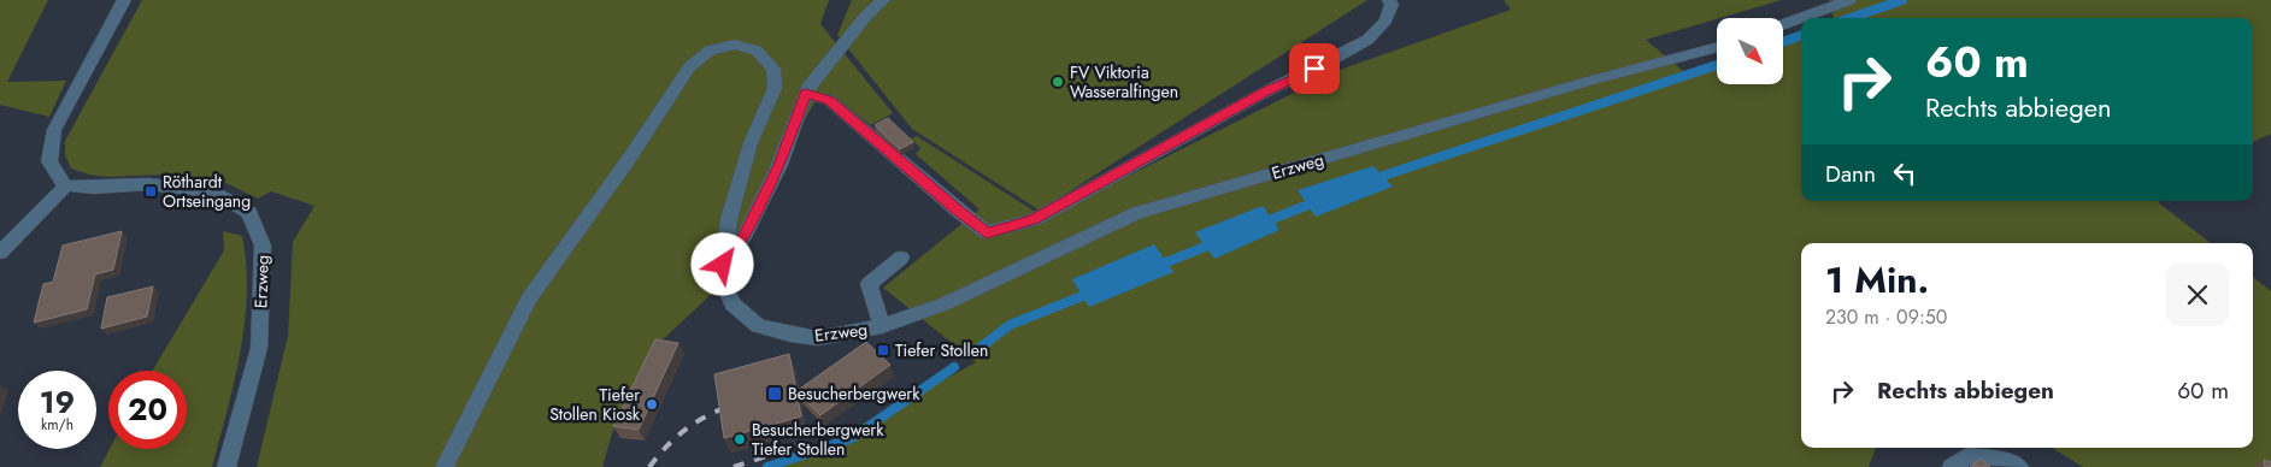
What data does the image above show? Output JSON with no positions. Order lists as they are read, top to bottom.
{
  "streets": {
    "street": ["Erzweg"]
  },
  "places": {
    "other": ["FV Viktoria Wasseralfingen", "Tiefer Stollen Kiosk", "Besucherbergwerk Tiefer Stollen"],
    "transit": ["Röthardt Ortseingang", "Tiefer Stollen", "Besucherbergwerk"]
  },
  "north": "bottom right",
  "page": {
    "turn": ["60 m", "Rechts abbiegen"],
    "then": "Dann",
    "heading": ["1 Min.", "230 m · 09:50"],
    "list": [
      {
        "name": "Rechts abbiegen",
        "value": "60 m"
      }
    ],
    "speed": "19 km/h",
    "limit": "20"
  }
}
